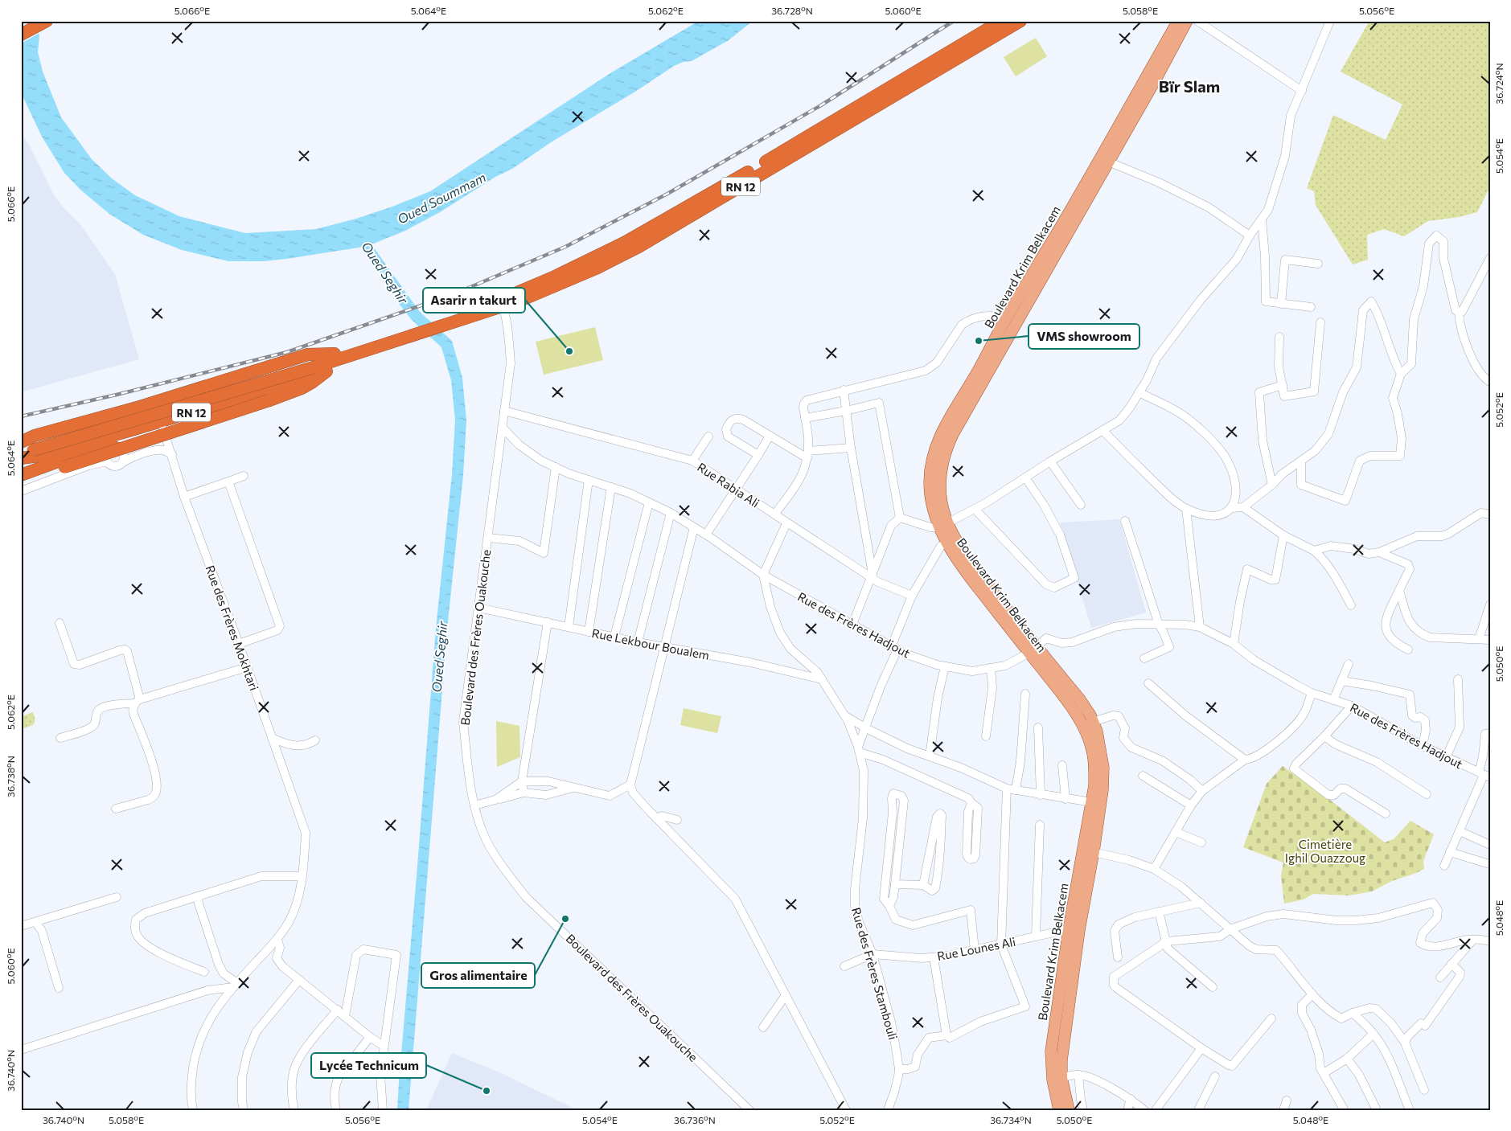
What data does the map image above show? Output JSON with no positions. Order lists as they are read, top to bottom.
{
  "streets": {
    "highway": ["RN 12"],
    "main road": ["Boulevard Krim Belkacem"],
    "street": [
      "Rue Rabia Ali",
      "Rue des Frères Hadjout",
      "Rue des Frères Mokhtari",
      "Boulevard des Frères Ouakouche",
      "Rue Lekbour Boualem",
      "Rue Lounes Ali",
      "Rue des Frères Stambouli"
    ]
  },
  "crossings": [
    ["RN 12", "Rue des Frères Mokhtari"],
    ["RN 12", "Boulevard des Frères Ouakouche"],
    ["Boulevard Krim Belkacem", "Rue des Frères Hadjout"],
    ["Boulevard Krim Belkacem", "Rue Lounes Ali"],
    ["Rue Rabia Ali", "Boulevard des Frères Ouakouche"],
    ["Rue des Frères Hadjout", "Boulevard des Frères Ouakouche"],
    ["Rue des Frères Hadjout", "Rue des Frères Stambouli"],
    ["Boulevard des Frères Ouakouche", "Rue Lekbour Boualem"],
    ["Rue Lekbour Boualem", "Rue des Frères Stambouli"],
    ["Rue Lounes Ali", "Rue des Frères Stambouli"]
  ],
  "districts": ["Bïr Slam"],
  "water": ["Oued Soummam", "Oued Seghir"],
  "parks": ["Cimetière Ighil Ouazzoug"],
  "places": [
    "VMS showroom",
    "Asarir n takurt",
    "Gros alimentaire",
    "Lycée Technicum"
  ],
  "coordinates": [
    "5.066°E",
    "5.064°E",
    "5.062°E",
    "36.728°N",
    "5.060°E",
    "5.058°E",
    "5.056°E",
    "36.724°N",
    "5.054°E",
    "5.052°E",
    "5.050°E",
    "36.738°N",
    "5.048°E",
    "36.740°N",
    "36.736°N",
    "36.734°N"
  ]
}
